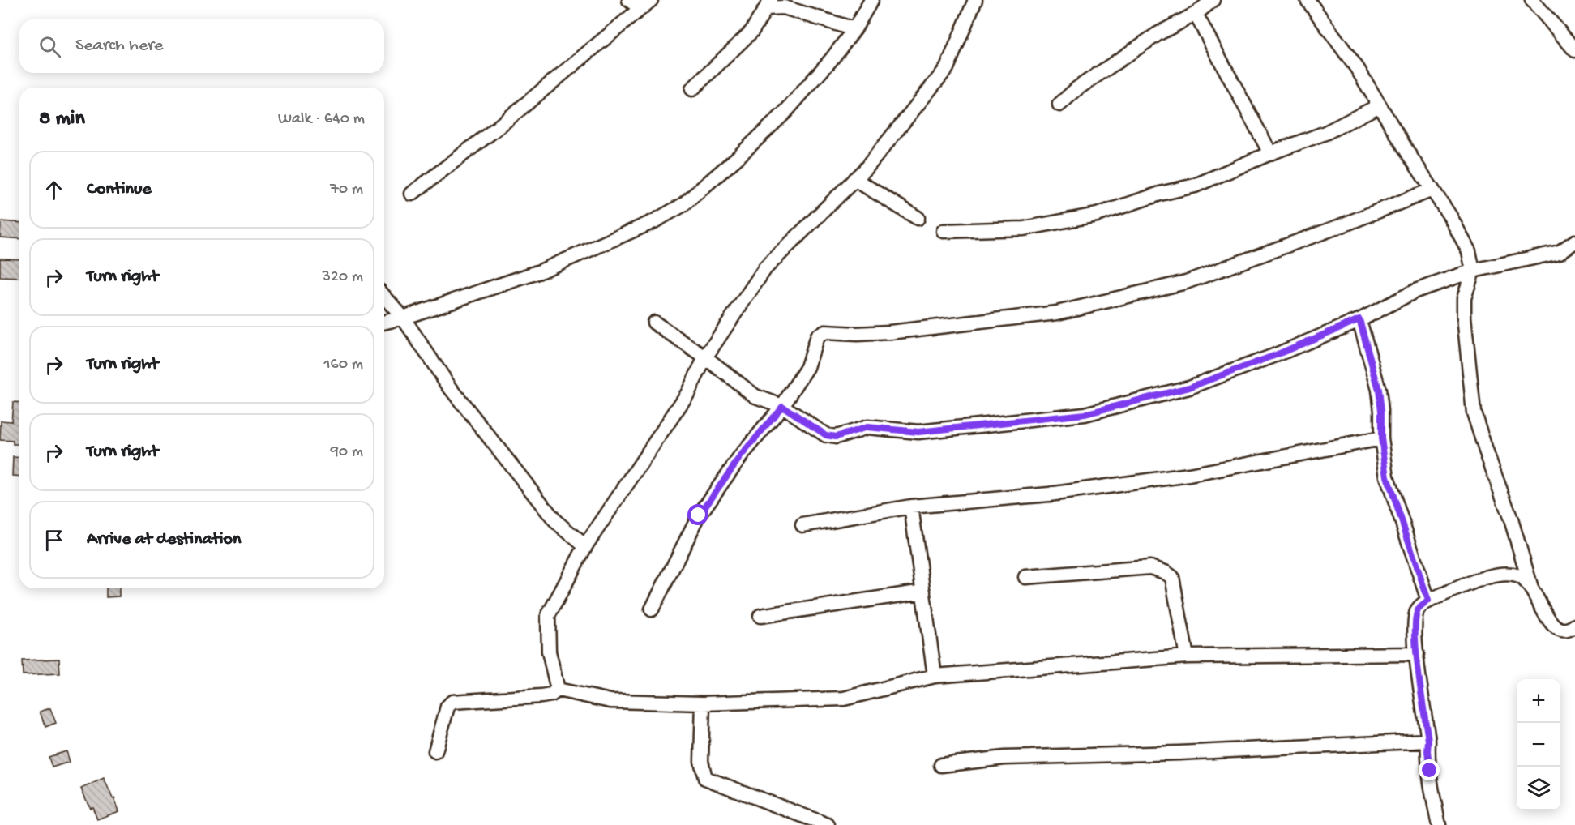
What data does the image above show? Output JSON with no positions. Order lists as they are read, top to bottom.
{
  "page": {
    "search": "Search here",
    "heading": ["8 min", "Walk · 640 m"],
    "list": [
      ["Continue", "70 m"],
      ["Turn right", "320 m"],
      ["Turn right", "160 m"],
      ["Turn right", "90 m"],
      "Arrive at destination"
    ],
    "map_buttons": ["+", "−"]
  }
}
